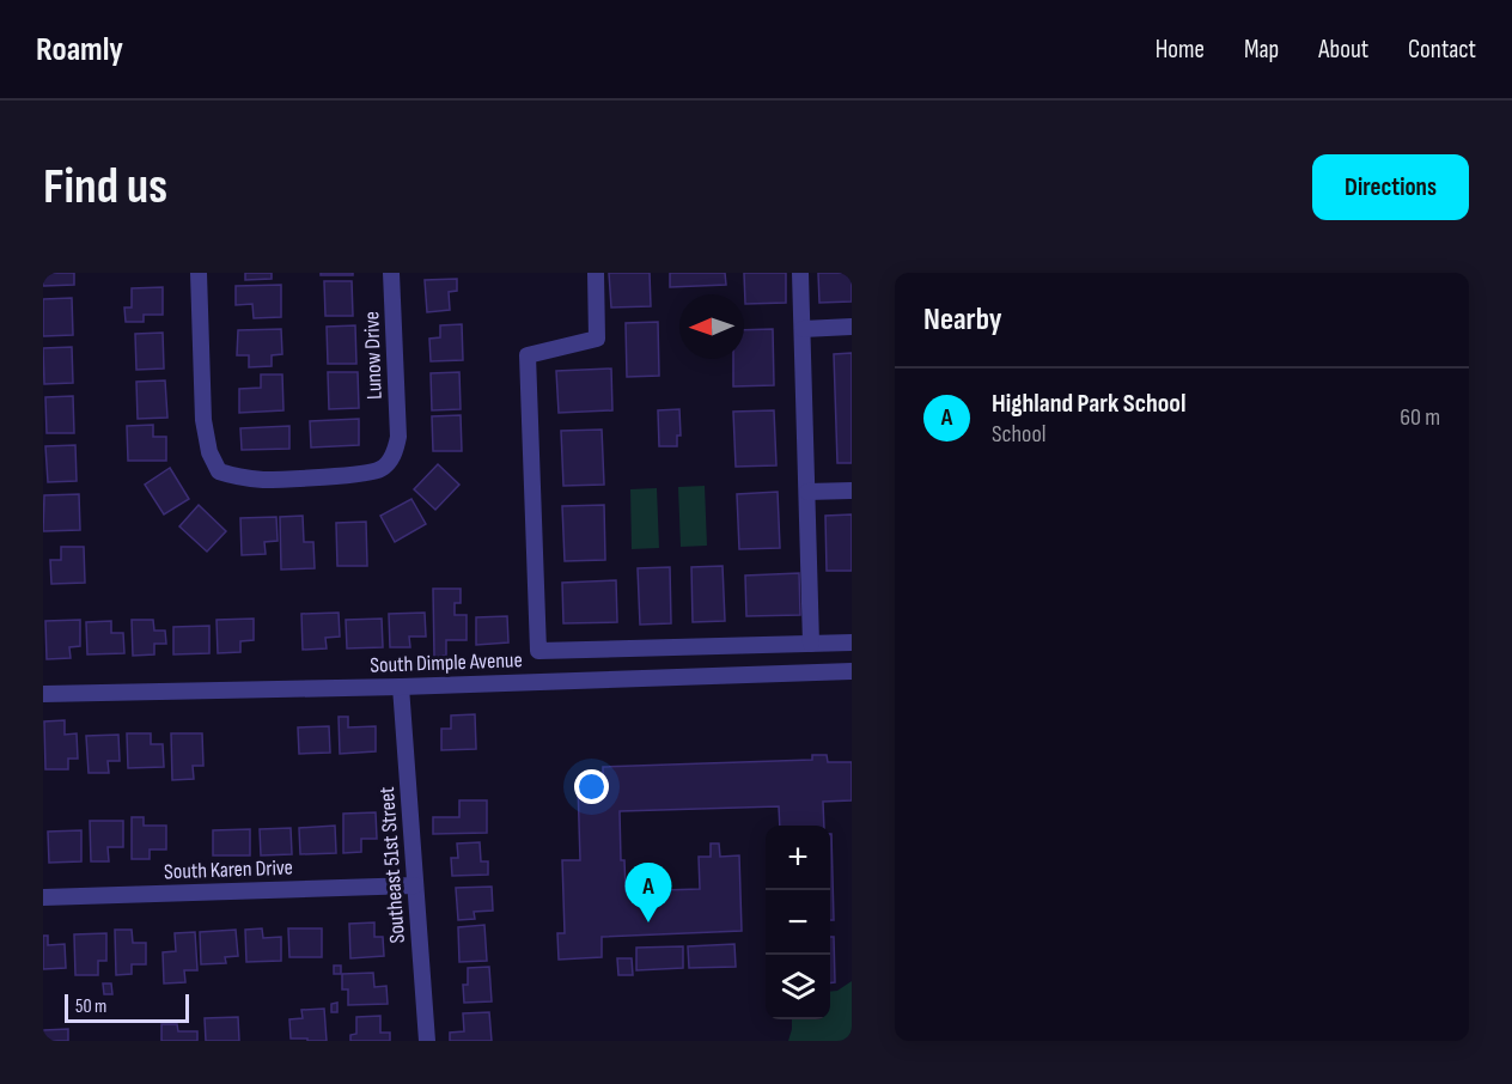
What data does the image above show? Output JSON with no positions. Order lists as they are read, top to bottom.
{
  "streets": {
    "street": [
      "Lunow Drive",
      "South Dimple Avenue",
      "Southeast 51st Street",
      "South Karen Drive"
    ]
  },
  "crossings": [
    ["South Dimple Avenue", "Southeast 51st Street"],
    ["Southeast 51st Street", "South Karen Drive"]
  ],
  "scale_bar": "50 m",
  "north": "left",
  "page": {
    "header": "Roamly",
    "nav": [
      "Home",
      "Map",
      "About",
      "Contact"
    ],
    "buttons": "Directions",
    "title": "Find us",
    "heading": "Nearby",
    "list": [
      {
        "mark": "A",
        "name": "Highland Park School",
        "note": "School",
        "value": "60 m"
      }
    ],
    "map_buttons": ["+", "−"],
    "pins": "A",
    "scale": "50 m"
  }
}
